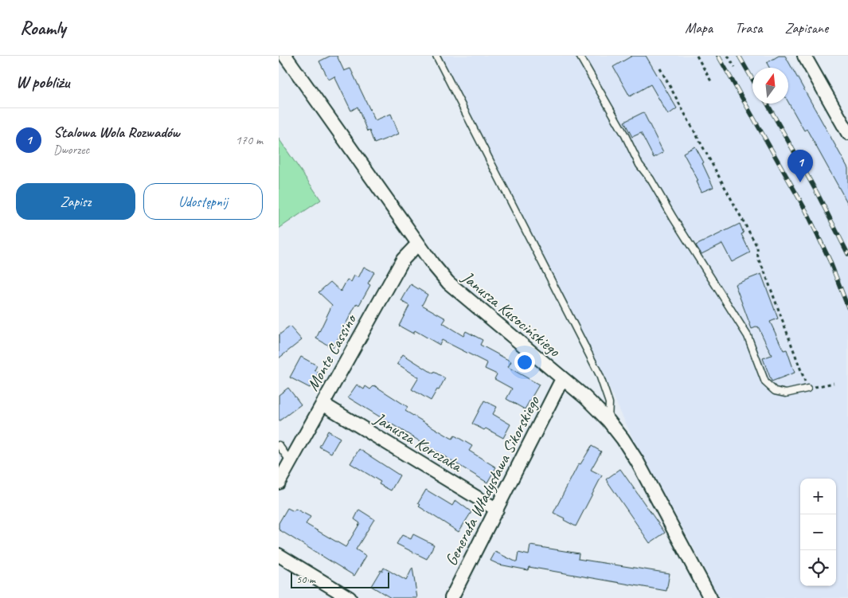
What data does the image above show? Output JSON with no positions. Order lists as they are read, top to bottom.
{
  "streets": {
    "street": [
      "Janusza Kusocińskiego",
      "Monte Cassino",
      "Janusza Korczaka",
      "Generała Władysława Sikorskiego"
    ]
  },
  "crossings": [
    ["Janusza Kusocińskiego", "Monte Cassino"],
    ["Janusza Kusocińskiego", "Generała Władysława Sikorskiego"],
    ["Monte Cassino", "Janusza Korczaka"],
    ["Janusza Korczaka", "Generała Władysława Sikorskiego"]
  ],
  "scale_bar": "50 m",
  "north": "top",
  "page": {
    "header": "Roamly",
    "nav": ["Mapa", "Trasa", "Zapisane"],
    "heading": "W pobliżu",
    "list": [
      {
        "mark": "1",
        "name": "Stalowa Wola Rozwadów",
        "note": "Dworzec",
        "value": "170 m"
      }
    ],
    "pins": "1",
    "buttons": ["Zapisz", "Udostępnij"],
    "map_buttons": ["+", "−"],
    "scale": "50 m"
  }
}
